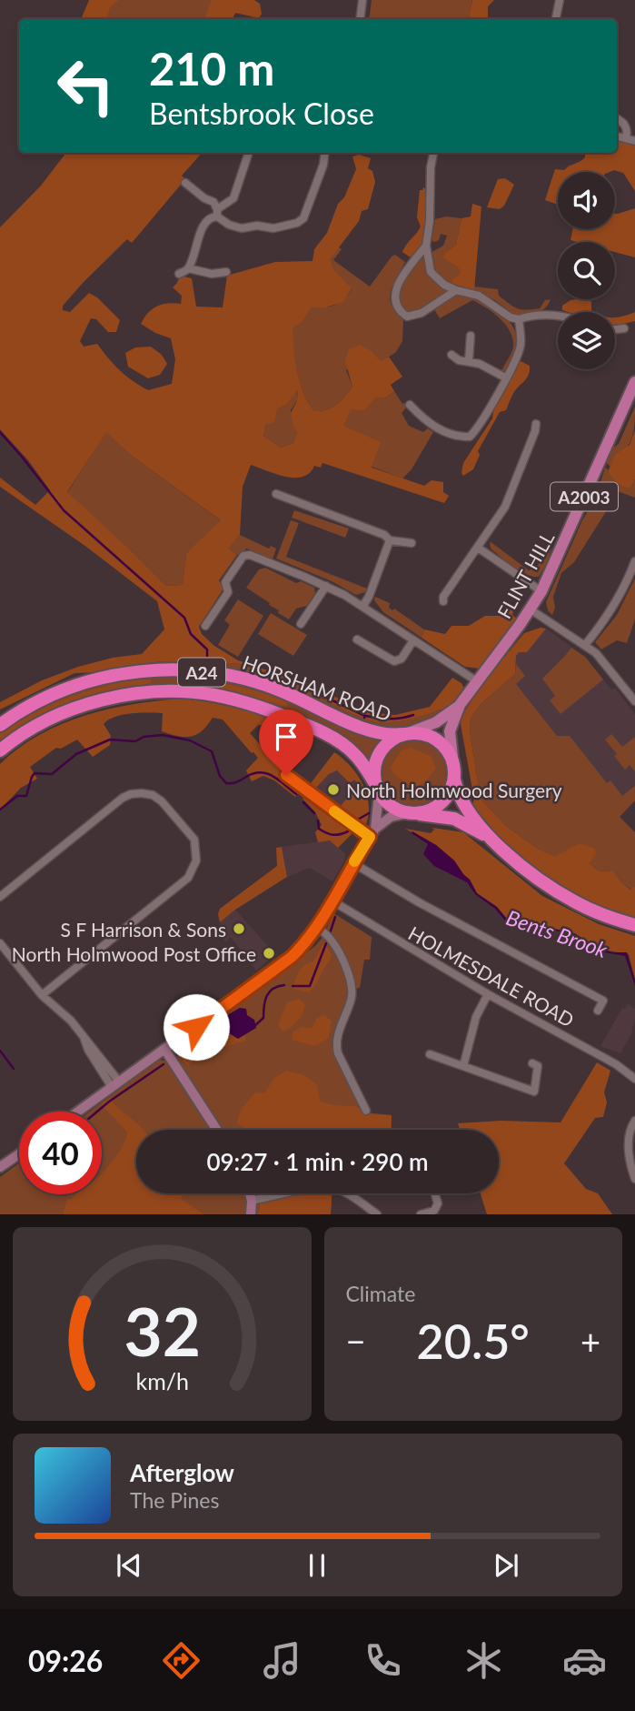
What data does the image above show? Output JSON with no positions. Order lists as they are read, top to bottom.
{
  "streets": {
    "highway": ["A24", "HORSHAM ROAD"],
    "main road": ["A2003", "FLINT HILL"],
    "street": ["HOLMESDALE ROAD"]
  },
  "crossings": [
    ["FLINT HILL", "HORSHAM ROAD"]
  ],
  "water": ["Bents Brook"],
  "places": ["North Holmwood Surgery", "S F Harrison & Sons", "North Holmwood Post Office"],
  "page": {
    "turn": ["210 m", "Bentsbrook Close"],
    "limit": "40",
    "trip": "09:27 · 1 min · 290 m",
    "tile": "Climate",
    "heat": ["−", "20.5°", "+"],
    "song": ["Afterglow", "The Pines"],
    "tabs": "09:26",
    "gauge": ["32", "km/h"]
  }
}
